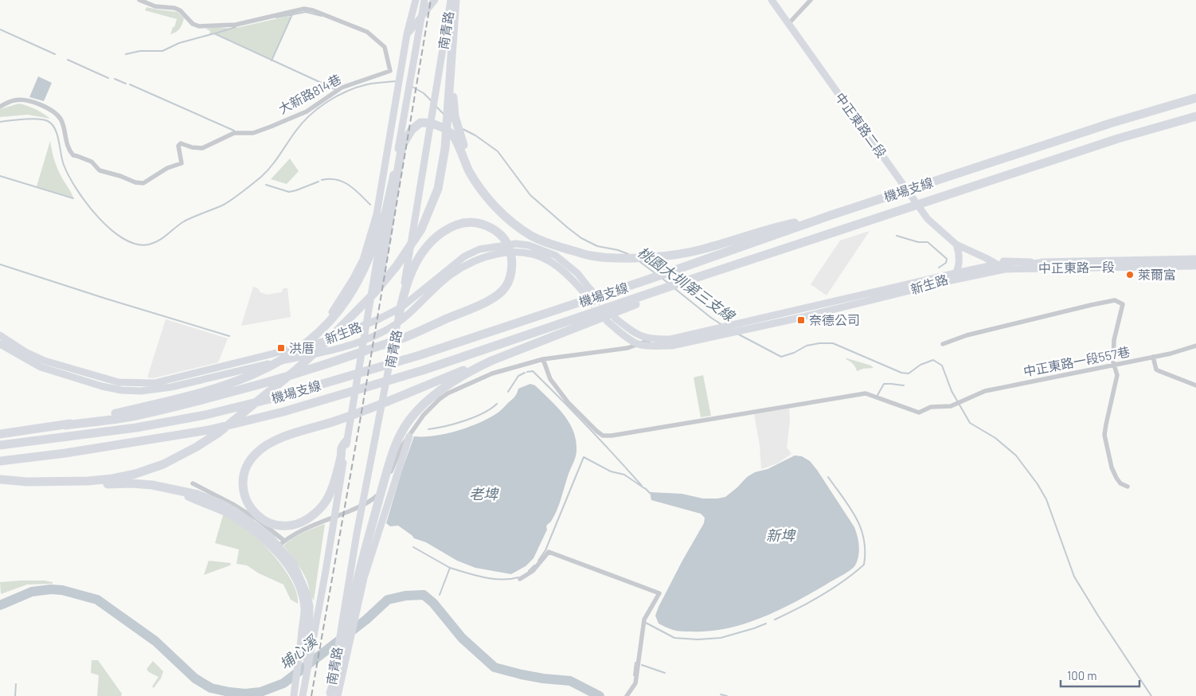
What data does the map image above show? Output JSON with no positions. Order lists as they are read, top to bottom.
{
  "streets": {
    "highway": ["機場支線"],
    "main road": [
      "南青路",
      "中正東路二段",
      "中正東路一段",
      "新生路"
    ],
    "street": ["大新路814巷", "中正東路一段557巷"]
  },
  "crossings": [
    ["南青路", "新生路"],
    ["中正東路二段", "中正東路一段"],
    ["機場支線", "新生路"],
    ["中正東路一段", "新生路"]
  ],
  "water": [
    "桃園大圳第三支線",
    "老埤",
    "新埤",
    "埔心溪"
  ],
  "places": {
    "other": ["萊爾富"],
    "transit": ["奈德公司", "洪厝"]
  },
  "scale_bar": "100 m"
}
